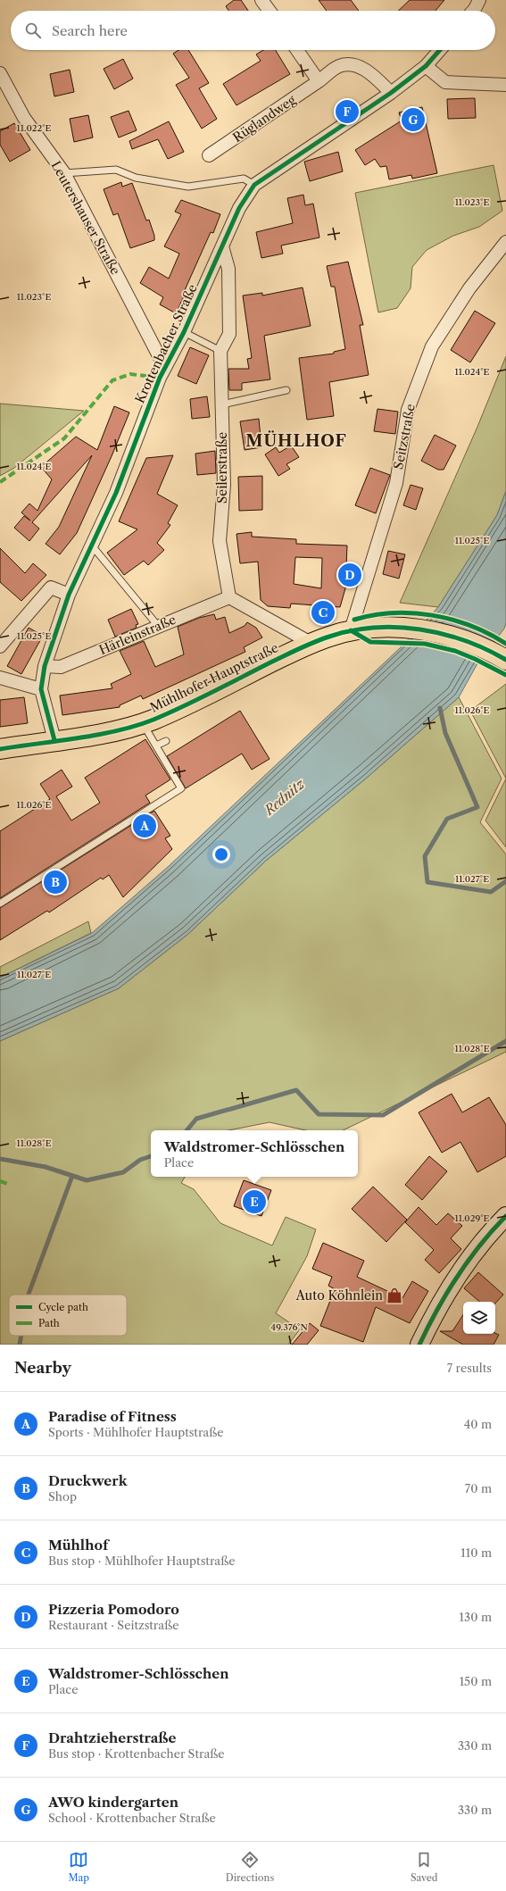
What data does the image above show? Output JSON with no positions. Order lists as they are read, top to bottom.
{
  "streets": {
    "main road": ["Mühlhofer Hauptstraße"],
    "street": [
      "Rüglandweg",
      "Leutershauser Straße",
      "Krottenbacher Straße",
      "Seitzstraße",
      "Seilerstraße",
      "Härleinstraße"
    ]
  },
  "crossings": [
    ["Rüglandweg", "Krottenbacher Straße"],
    ["Leutershauser Straße", "Krottenbacher Straße"],
    ["Krottenbacher Straße", "Seilerstraße"],
    ["Krottenbacher Straße", "Härleinstraße"],
    ["Krottenbacher Straße", "Mühlhofer Hauptstraße"],
    ["Seitzstraße", "Mühlhofer Hauptstraße"],
    ["Seilerstraße", "Härleinstraße"]
  ],
  "districts": ["MÜHLHOF"],
  "water": ["Rednitz"],
  "places": {
    "shop": ["Auto Köhnlein"]
  },
  "legend": ["Cycle path", "Path"],
  "page": {
    "search": "Search here",
    "pins": [
      "F",
      "G",
      "D",
      "C",
      "A",
      "B",
      "E"
    ],
    "popup": ["Waldstromer-Schlösschen", "Place"],
    "heading": ["Nearby", "7 results"],
    "list": [
      {
        "mark": "A",
        "name": "Paradise of Fitness",
        "note": "Sports · Mühlhofer Hauptstraße",
        "value": "40 m"
      },
      {
        "mark": "B",
        "name": "Druckwerk",
        "note": "Shop",
        "value": "70 m"
      },
      {
        "mark": "C",
        "name": "Mühlhof",
        "note": "Bus stop · Mühlhofer Hauptstraße",
        "value": "110 m"
      },
      {
        "mark": "D",
        "name": "Pizzeria Pomodoro",
        "note": "Restaurant · Seitzstraße",
        "value": "130 m"
      },
      {
        "mark": "E",
        "name": "Waldstromer-Schlösschen",
        "note": "Place",
        "value": "150 m"
      },
      {
        "mark": "F",
        "name": "Drahtzieherstraße",
        "note": "Bus stop · Krottenbacher Straße",
        "value": "330 m"
      },
      {
        "mark": "G",
        "name": "AWO kindergarten",
        "note": "School · Krottenbacher Straße",
        "value": "330 m"
      }
    ],
    "nav": ["Map", "Directions", "Saved"]
  },
  "coordinates": [
    "11.022°E",
    "11.023°E",
    "11.024°E",
    "11.025°E",
    "11.026°E",
    "11.027°E",
    "11.028°E",
    "11.029°E",
    "49.376°N"
  ]
}
